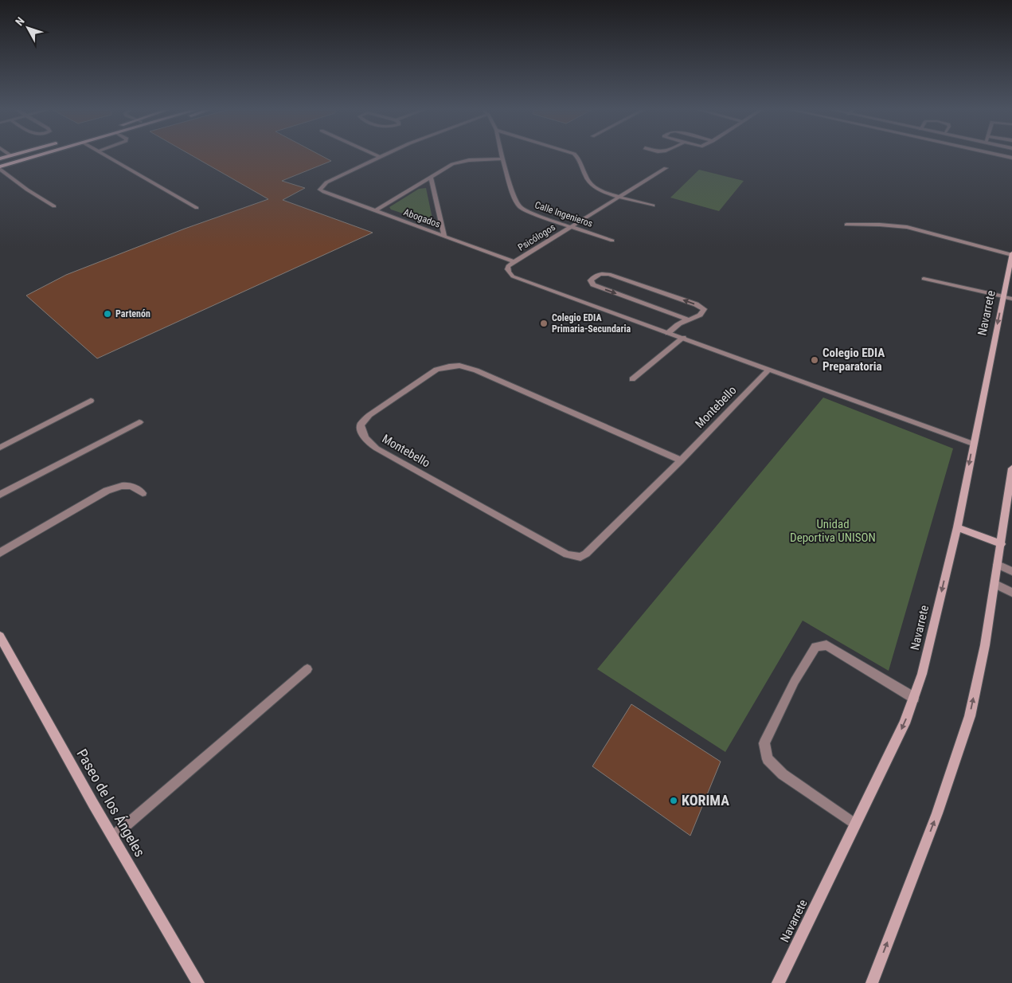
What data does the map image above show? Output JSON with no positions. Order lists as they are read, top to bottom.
{
  "streets": {
    "main road": ["Navarrete", "Paseo de los Ángeles"],
    "street": [
      "Calle Ingenieros",
      "Abogados",
      "Psicólogos",
      "Montebello"
    ]
  },
  "crossings": [
    ["Calle Ingenieros", "Psicólogos"],
    ["Abogados", "Psicólogos"]
  ],
  "parks": ["Unidad Deportiva UNISON"],
  "places": [
    "Partenón",
    "Colegio EDIA Primaria-Secundaria",
    "Colegio EDIA Preparatoria",
    "KORIMA"
  ],
  "north": "top left"
}
